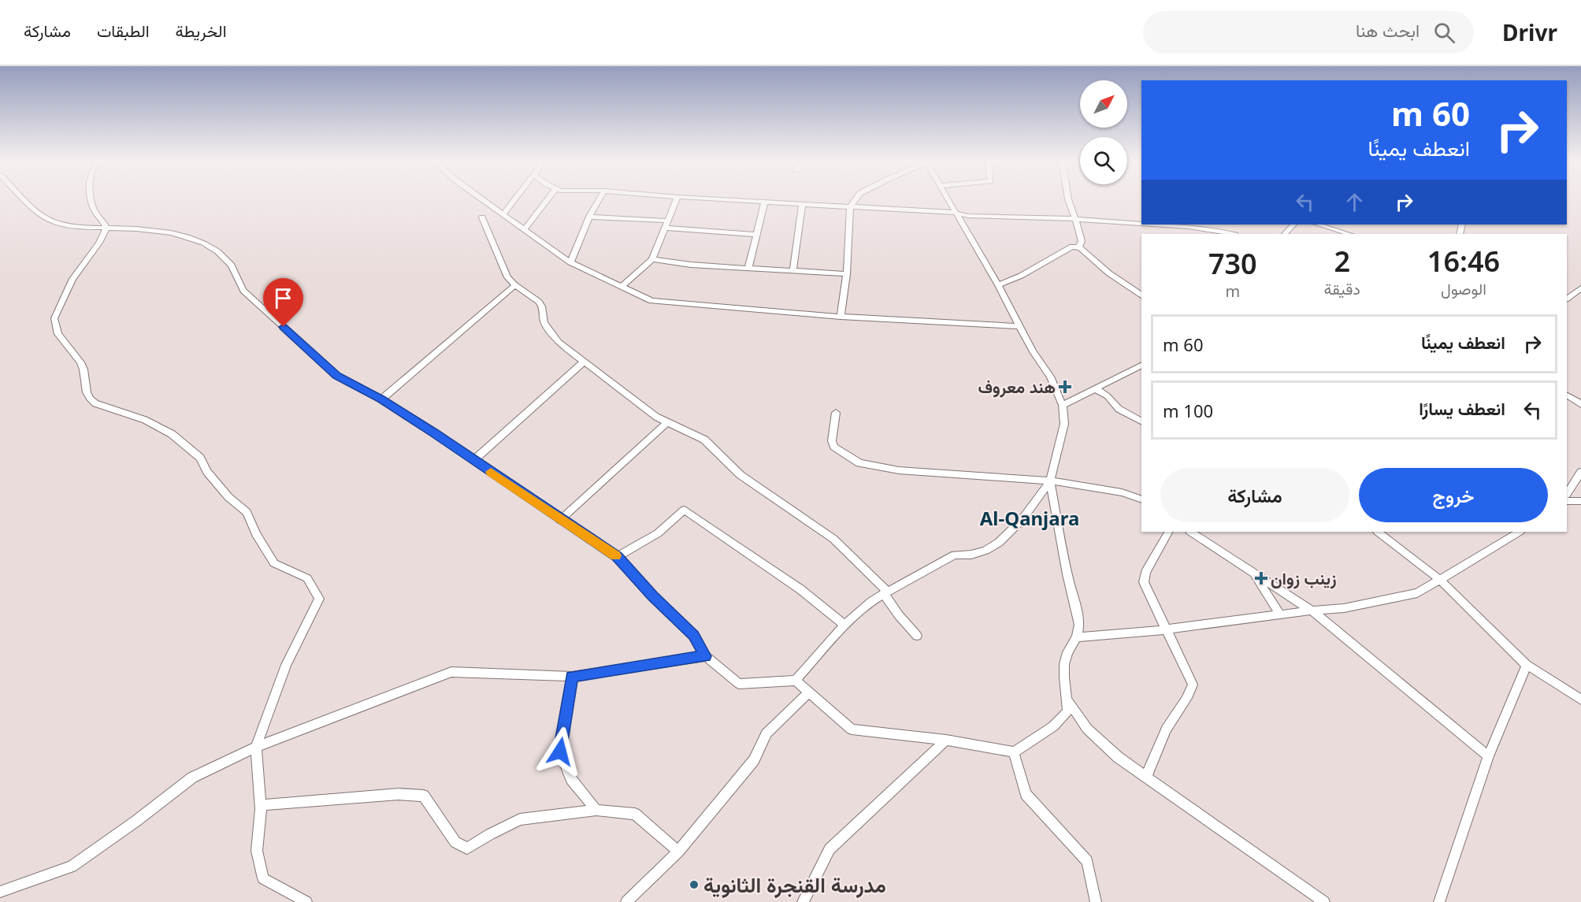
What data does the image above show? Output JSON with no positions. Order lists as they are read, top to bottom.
{
  "districts": ["Al-Qanjara"],
  "places": {
    "health": ["هند معروف", "زينب زوان"],
    "other": ["مدرسة القنجرة الثانوية"]
  },
  "north": "top right",
  "page": {
    "header": "Drivr",
    "search": "ابحث هنا",
    "nav": ["الخريطة", "الطبقات", "مشاركة"],
    "turn": ["60 m", "انعطف يمينًا"],
    "eta": [
      "16:46",
      "الوصول",
      "2",
      "دقيقة",
      "730",
      "m"
    ],
    "list": [
      {
        "name": "انعطف يمينًا",
        "value": "60 m"
      },
      {
        "name": "انعطف يسارًا",
        "value": "100 m"
      }
    ],
    "buttons": ["خروج", "مشاركة"]
  }
}
